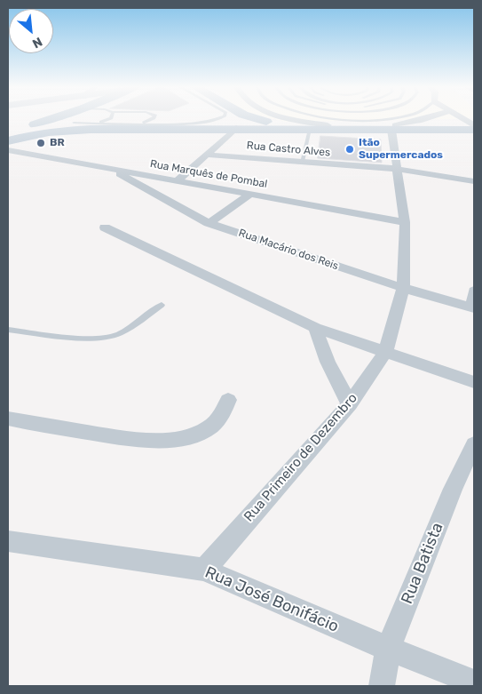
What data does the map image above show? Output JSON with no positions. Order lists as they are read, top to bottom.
{
  "streets": {
    "street": [
      "Rua Castro Alves",
      "Rua Marquês de Pombal",
      "Rua Macário dos Reis",
      "Rua Primeiro de Dezembro",
      "Rua Batista",
      "Rua José Bonifácio"
    ]
  },
  "crossings": [
    ["Rua Castro Alves", "Rua Primeiro de Dezembro"],
    ["Rua Marquês de Pombal", "Rua Macário dos Reis"],
    ["Rua Marquês de Pombal", "Rua Primeiro de Dezembro"],
    ["Rua Macário dos Reis", "Rua Primeiro de Dezembro"],
    ["Rua Primeiro de Dezembro", "Rua José Bonifácio"],
    ["Rua Batista", "Rua José Bonifácio"]
  ],
  "places": ["BR", "Itão Supermercados"],
  "north": "bottom right"
}
